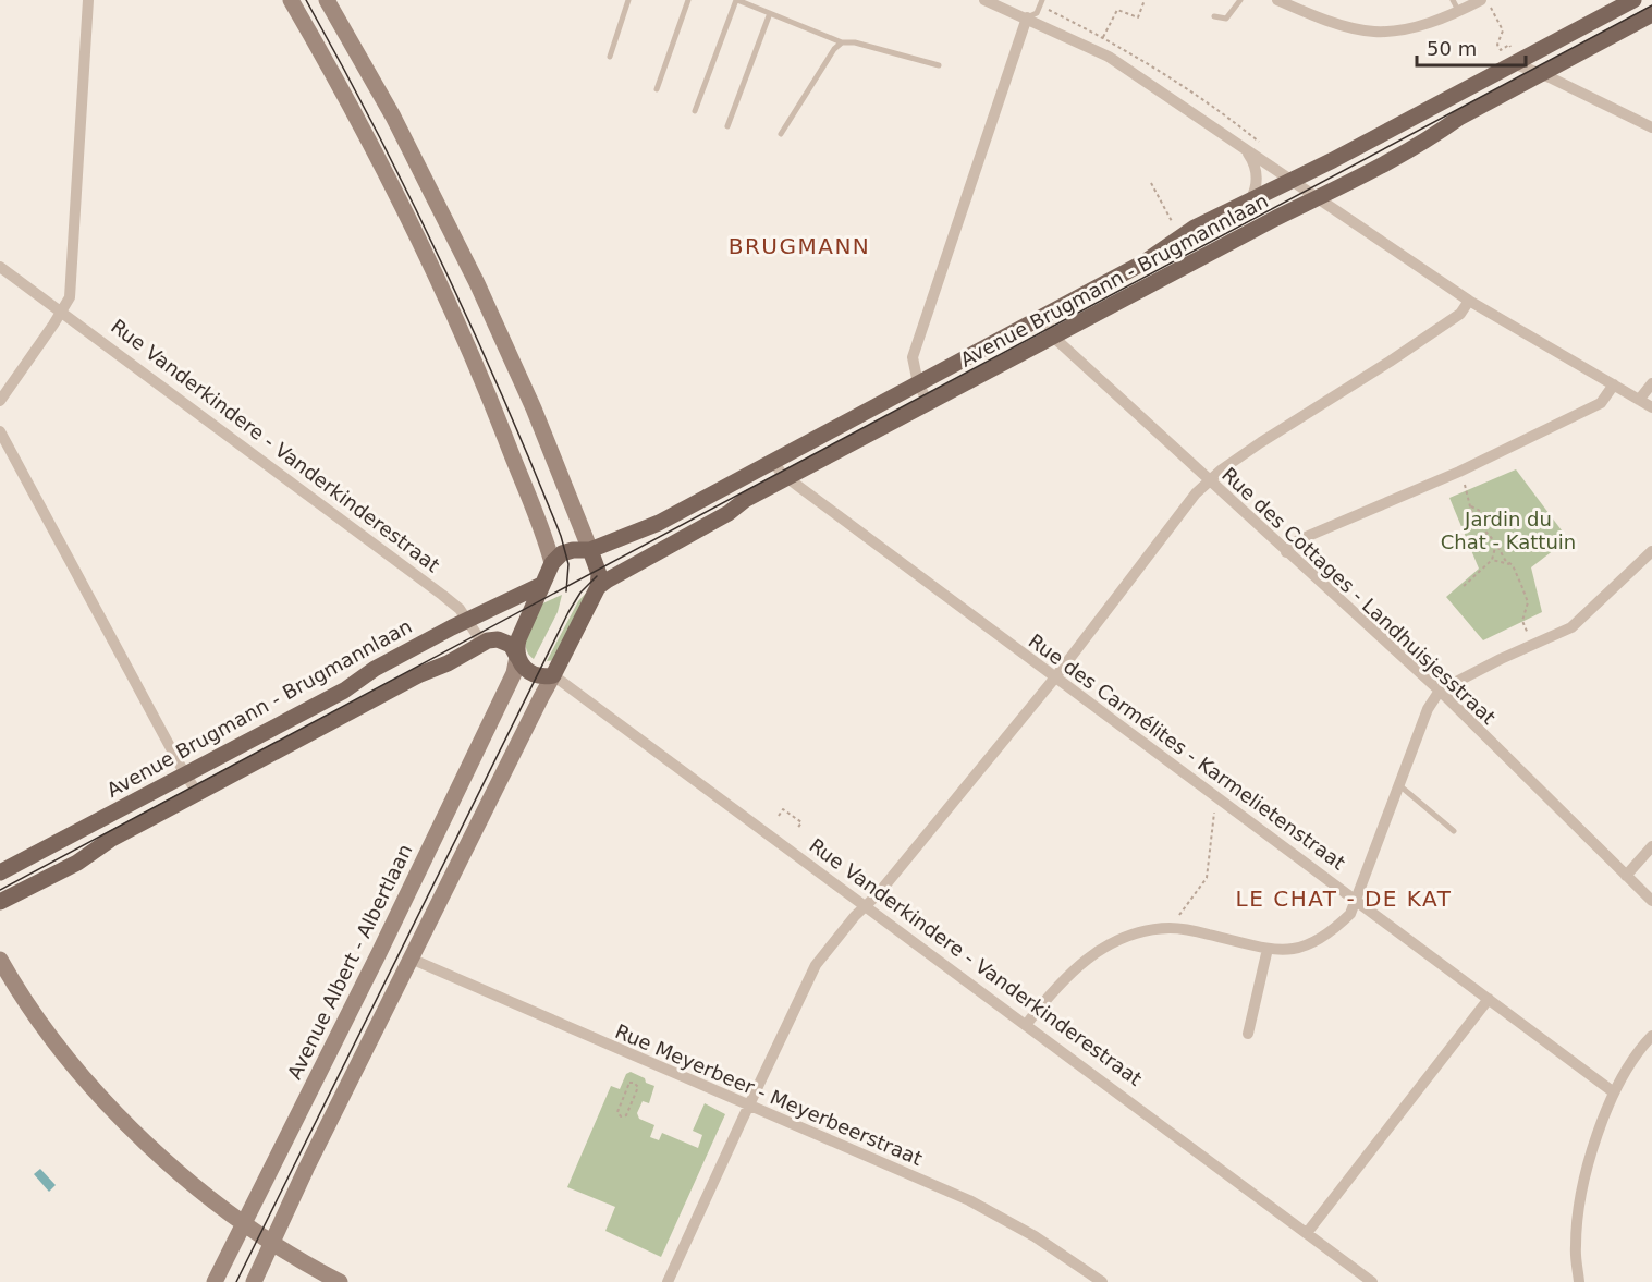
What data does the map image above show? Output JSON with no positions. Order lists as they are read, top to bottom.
{
  "streets": {
    "main road": ["Avenue Brugmann - Brugmannlaan", "Rue Vanderkindere - Vanderkinderestraat", "Avenue Albert - Albertlaan"],
    "street": ["Rue des Cottages - Landhuisjesstraat", "Rue des Carmélites - Karmelietenstraat", "Rue Meyerbeer - Meyerbeerstraat"]
  },
  "crossings": [
    ["Avenue Brugmann - Brugmannlaan", "Rue Vanderkindere - Vanderkinderestraat"],
    ["Avenue Brugmann - Brugmannlaan", "Rue des Cottages - Landhuisjesstraat"],
    ["Avenue Brugmann - Brugmannlaan", "Rue des Carmélites - Karmelietenstraat"],
    ["Rue Vanderkindere - Vanderkinderestraat", "Avenue Albert - Albertlaan"]
  ],
  "districts": ["BRUGMANN", "LE CHAT - DE KAT"],
  "parks": ["Jardin du Chat - Kattuin"],
  "scale_bar": "50 m"
}
